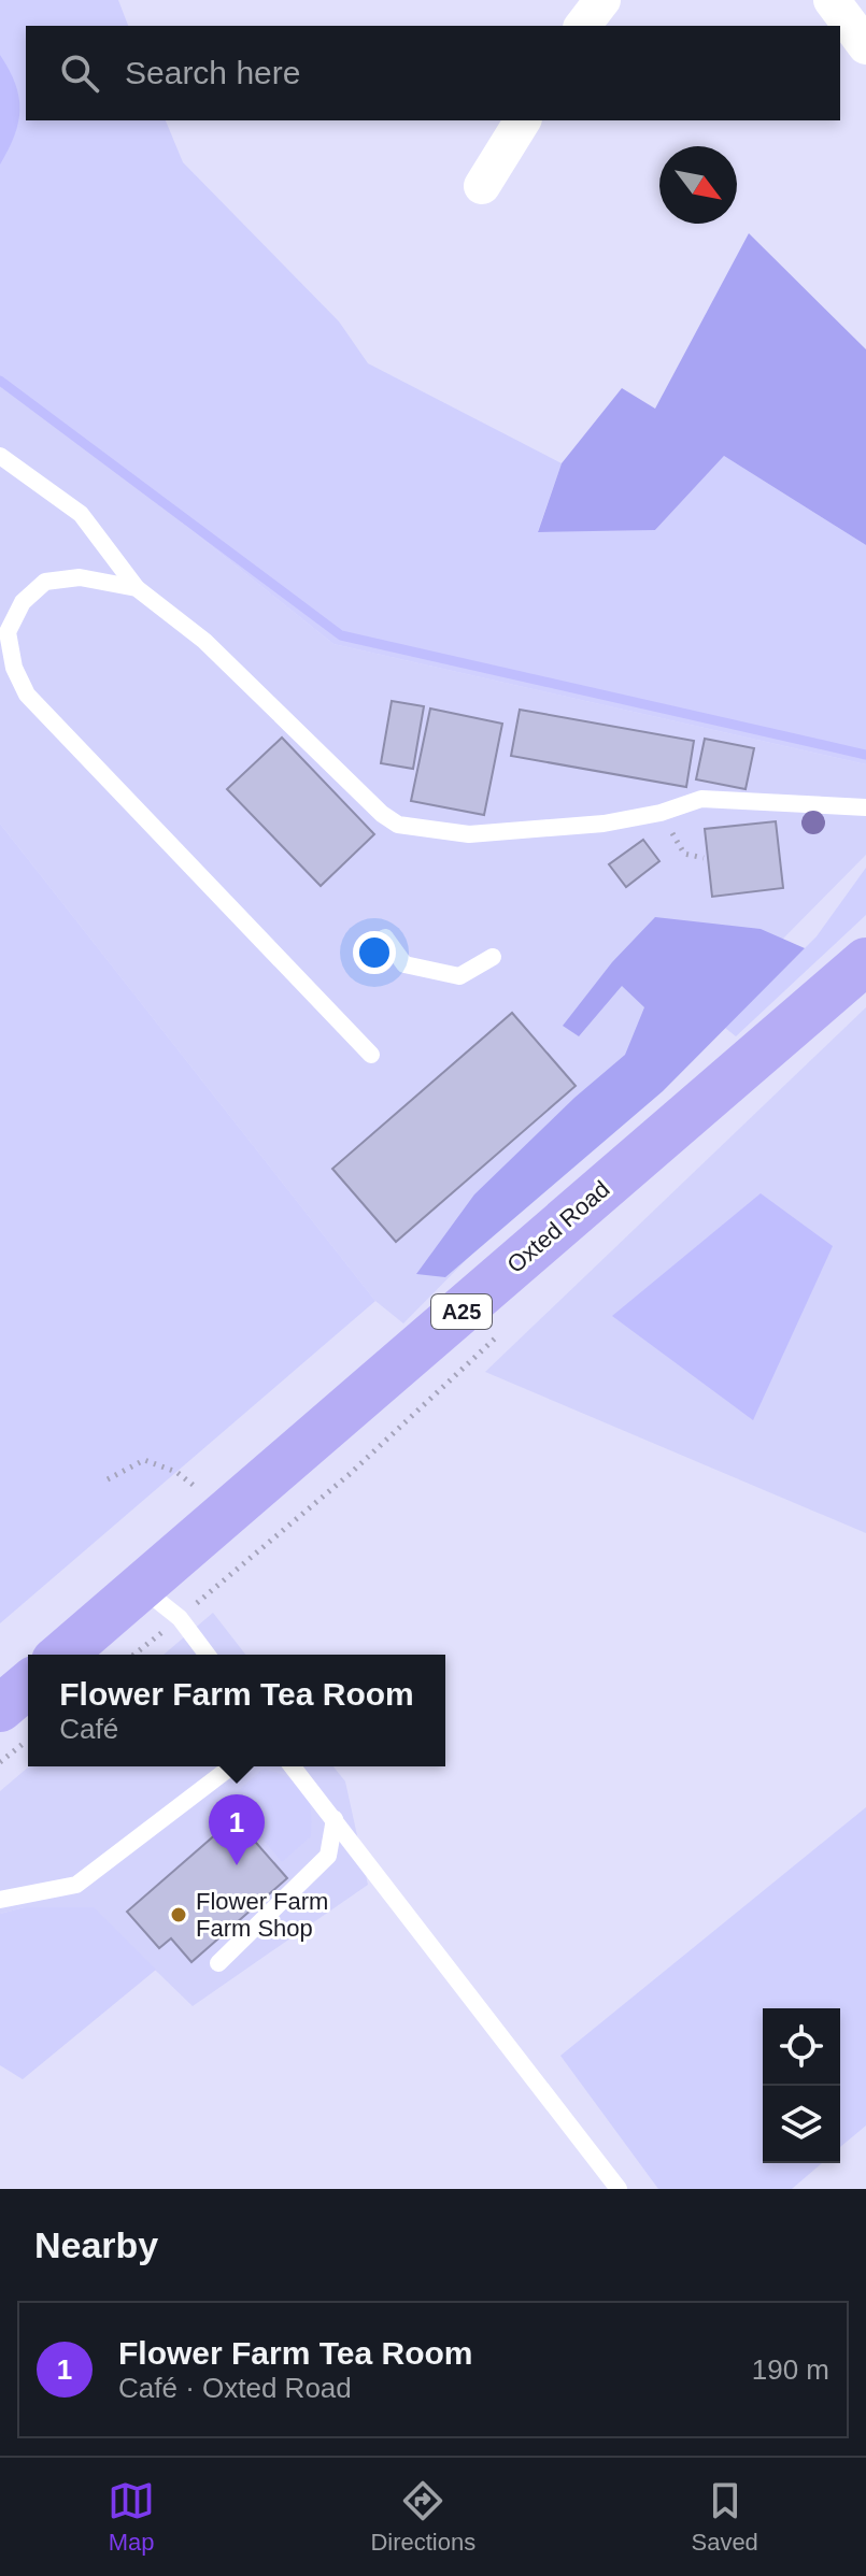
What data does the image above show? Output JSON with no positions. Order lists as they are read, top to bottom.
{
  "streets": {
    "main road": ["Oxted Road", "A25"]
  },
  "places": ["Flower Farm Farm Shop"],
  "north": "bottom right",
  "page": {
    "search": "Search here",
    "popup": ["Flower Farm Tea Room", "Café"],
    "pins": "1",
    "heading": "Nearby",
    "list": [
      {
        "mark": "1",
        "name": "Flower Farm Tea Room",
        "note": "Café · Oxted Road",
        "value": "190 m"
      }
    ],
    "nav": ["Map", "Directions", "Saved"]
  }
}
